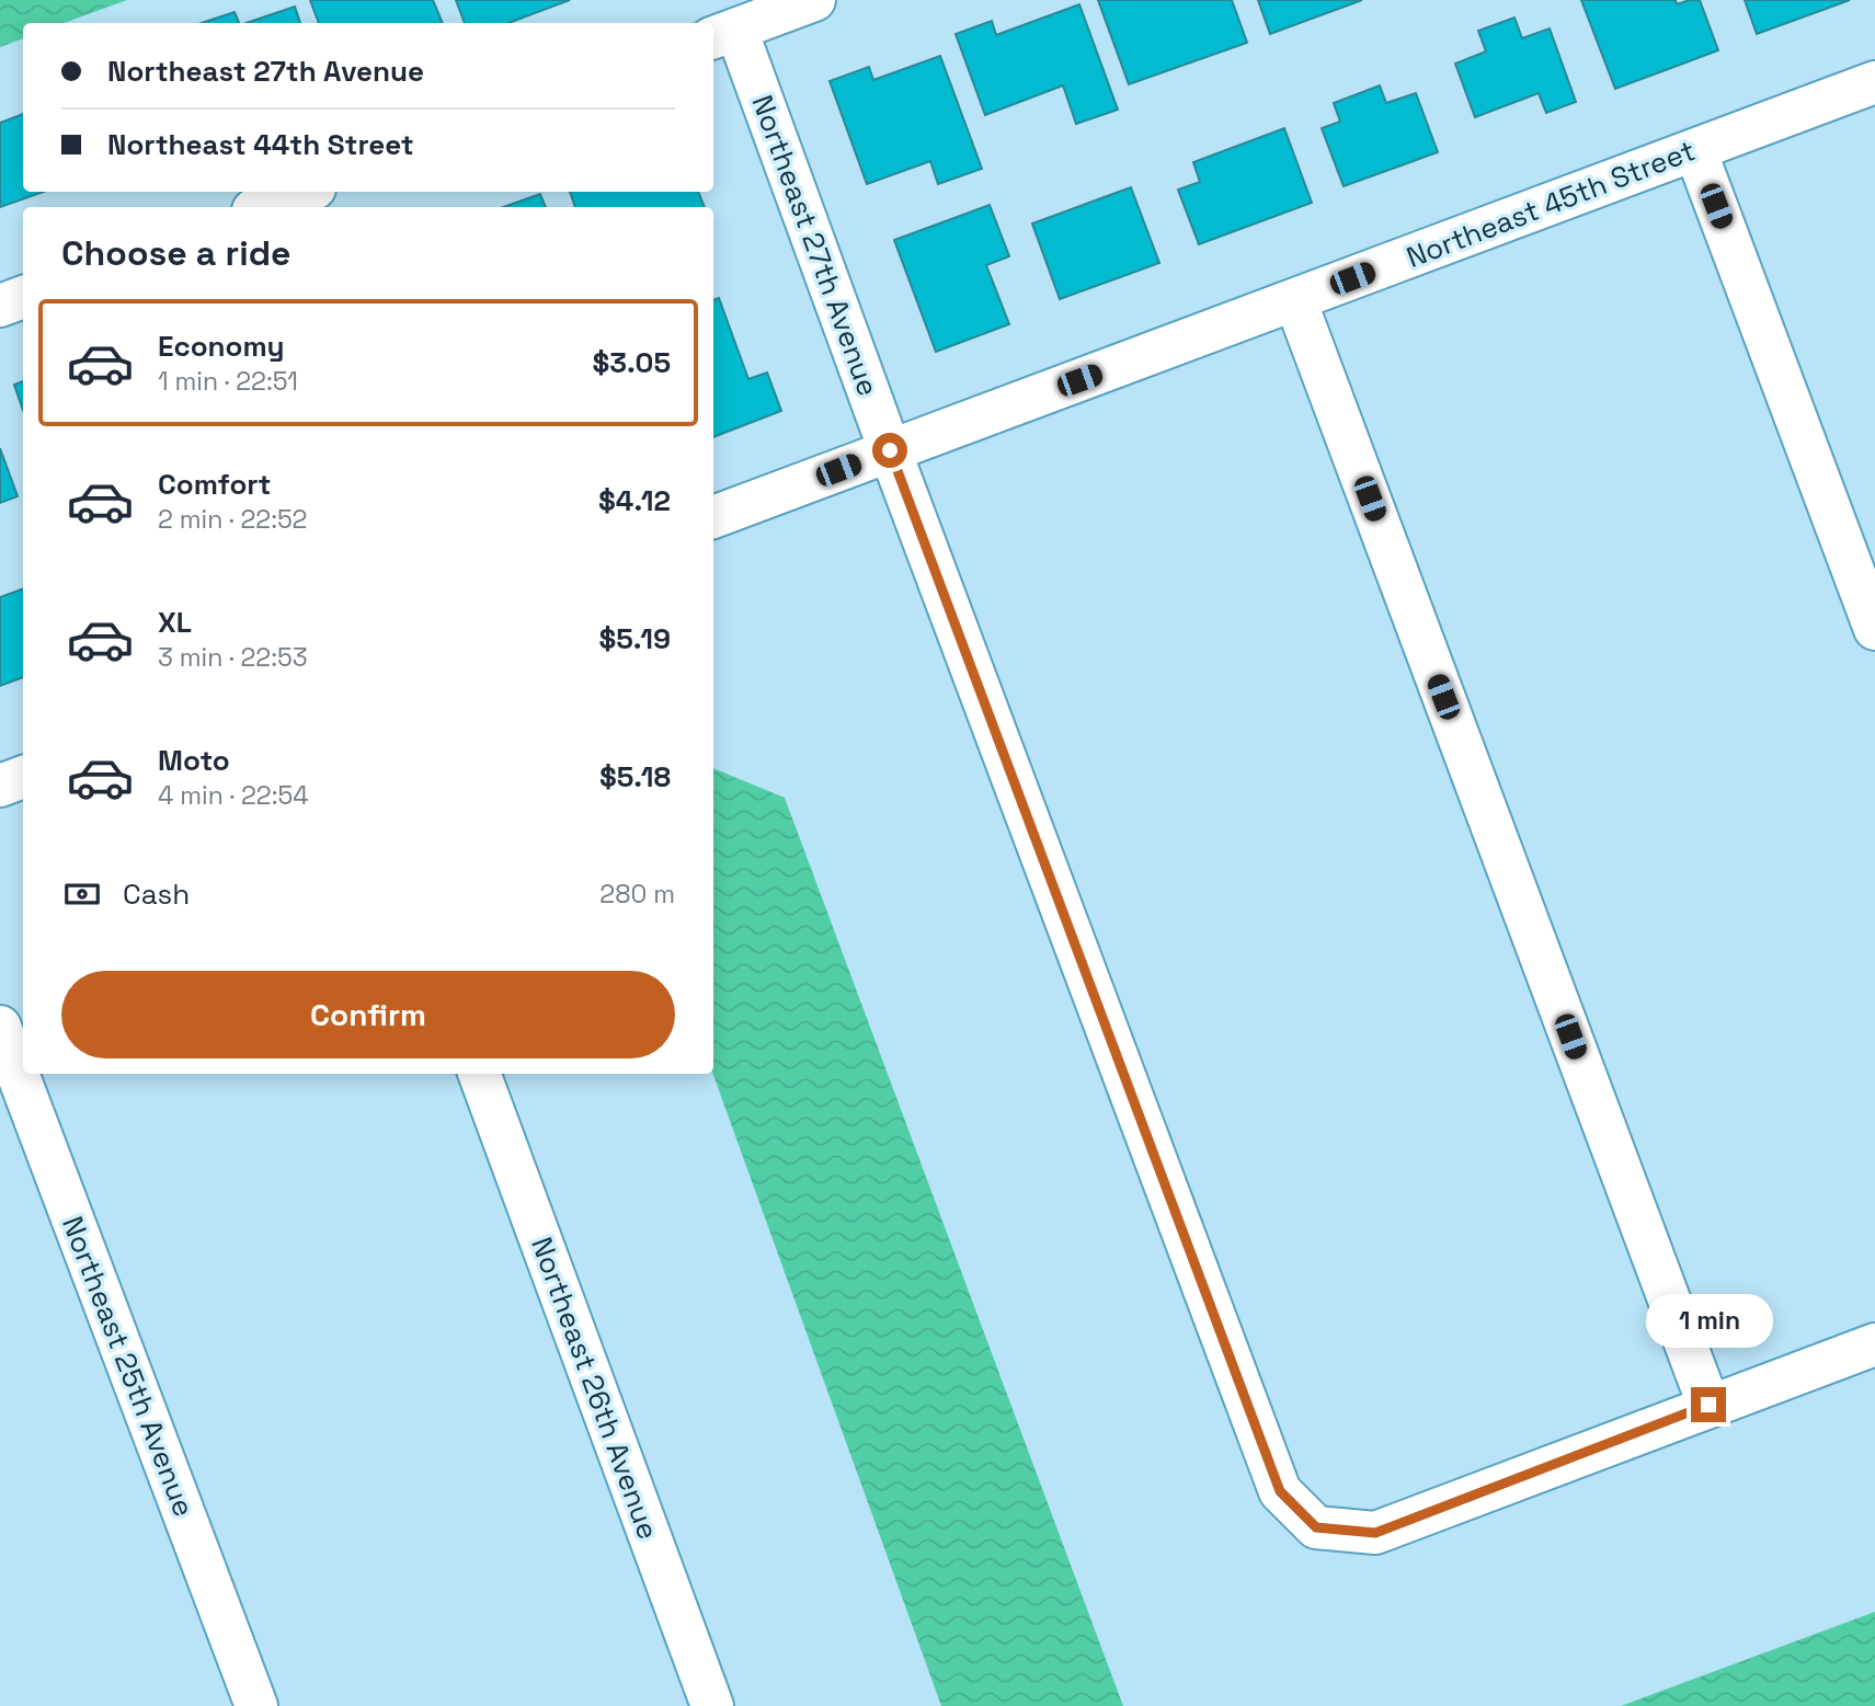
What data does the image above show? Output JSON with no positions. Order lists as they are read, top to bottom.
{
  "streets": {
    "street": [
      "Northeast 45th Street",
      "Northeast 27th Avenue",
      "Northeast 25th Avenue",
      "Northeast 26th Avenue"
    ]
  },
  "crossings": [
    ["Northeast 45th Street", "Northeast 27th Avenue"]
  ],
  "page": {
    "banner": ["Northeast 27th Avenue", "Northeast 44th Street"],
    "heading": "Choose a ride",
    "list": [
      {
        "name": "Economy",
        "note": "1 min · 22:51",
        "value": "$3.05"
      },
      {
        "name": "Comfort",
        "note": "2 min · 22:52",
        "value": "$4.12"
      },
      {
        "name": "XL",
        "note": "3 min · 22:53",
        "value": "$5.19"
      },
      {
        "name": "Moto",
        "note": "4 min · 22:54",
        "value": "$5.18"
      }
    ],
    "pay": ["Cash", "280 m"],
    "buttons": "Confirm",
    "bubble": "1 min"
  }
}
